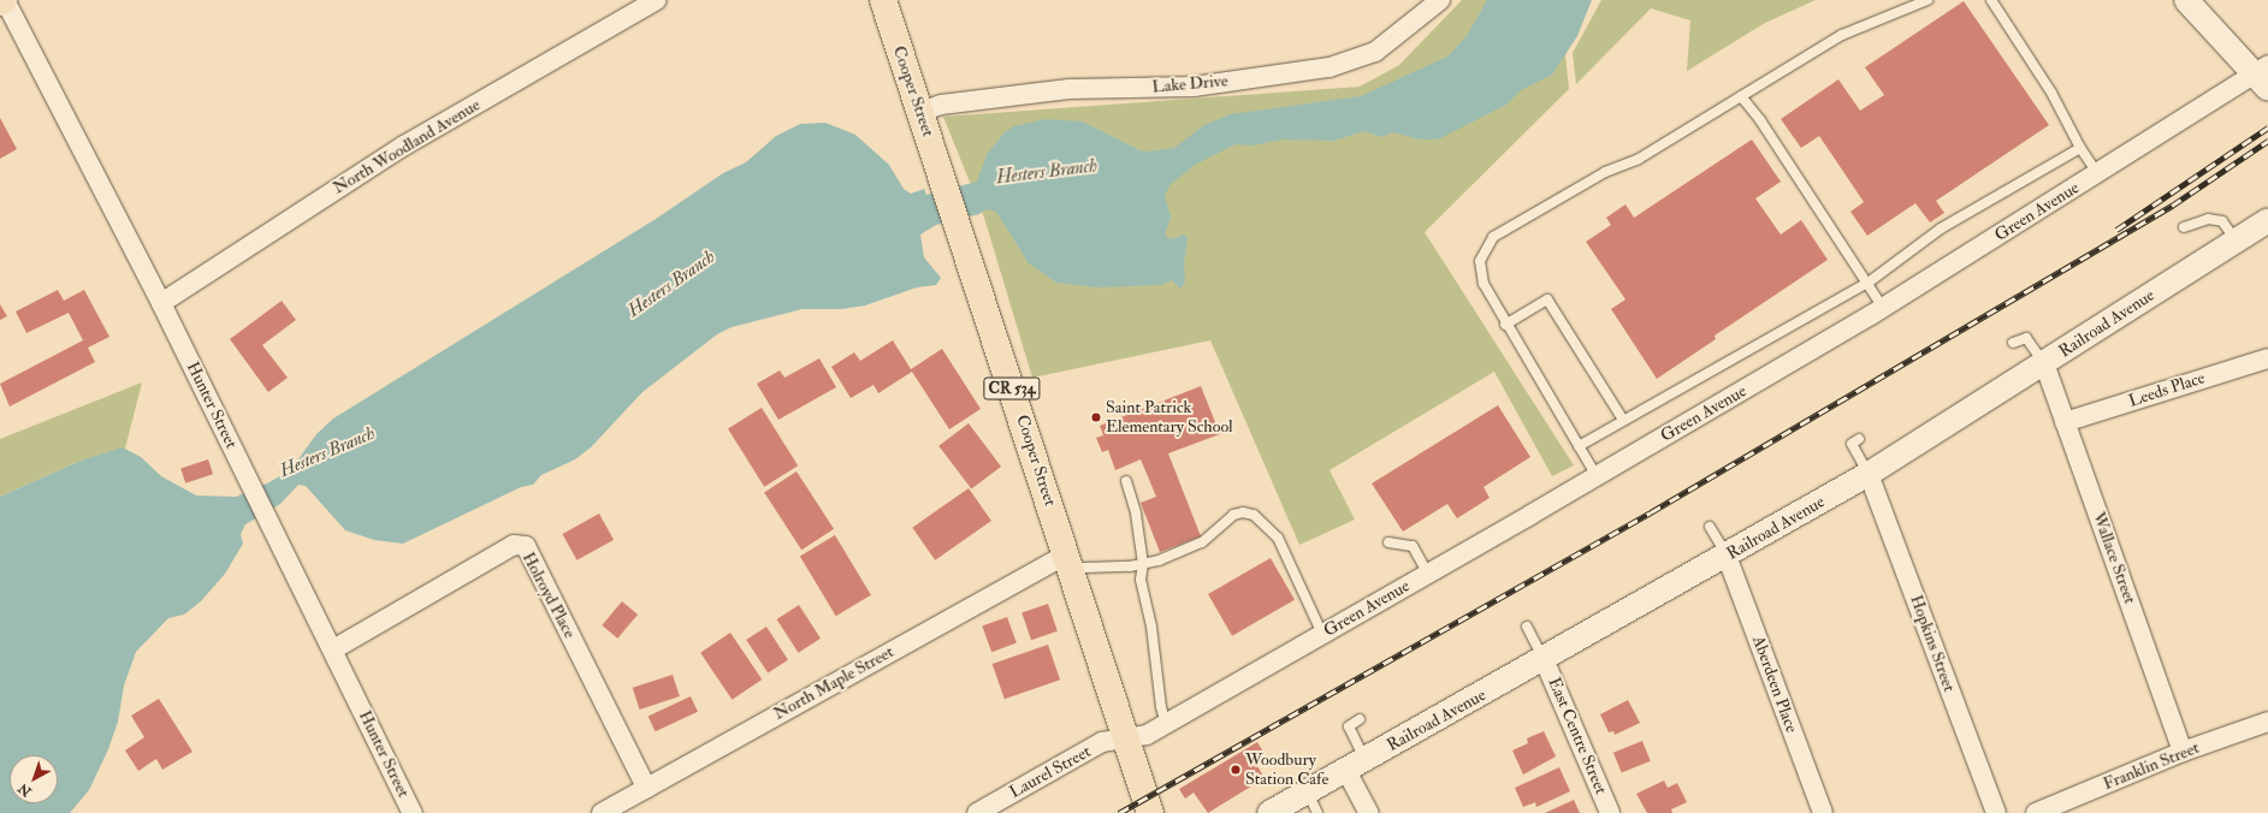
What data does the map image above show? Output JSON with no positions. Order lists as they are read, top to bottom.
{
  "streets": {
    "main road": ["Cooper Street", "CR 534"],
    "street": [
      "Lake Drive",
      "North Woodland Avenue",
      "Green Avenue",
      "Railroad Avenue",
      "Leeds Place",
      "Hunter Street",
      "Wallace Street",
      "Holroyd Place",
      "Hopkins Street",
      "North Maple Street",
      "Aberdeen Place",
      "East Centre Street",
      "Franklin Street",
      "Laurel Street"
    ]
  },
  "crossings": [
    ["Lake Drive", "Cooper Street"],
    ["Cooper Street", "Green Avenue"],
    ["Cooper Street", "North Maple Street"],
    ["Cooper Street", "Laurel Street"],
    ["North Woodland Avenue", "Hunter Street"],
    ["Green Avenue", "Laurel Street"],
    ["Railroad Avenue", "Wallace Street"],
    ["Railroad Avenue", "Hopkins Street"],
    ["Railroad Avenue", "Aberdeen Place"],
    ["Railroad Avenue", "East Centre Street"],
    ["Leeds Place", "Wallace Street"],
    ["Hunter Street", "Holroyd Place"],
    ["Wallace Street", "Franklin Street"],
    ["Holroyd Place", "North Maple Street"]
  ],
  "water": ["Hesters Branch"],
  "places": ["Saint Patrick Elementary School", "Woodbury Station Cafe"],
  "north": "bottom left"
}
